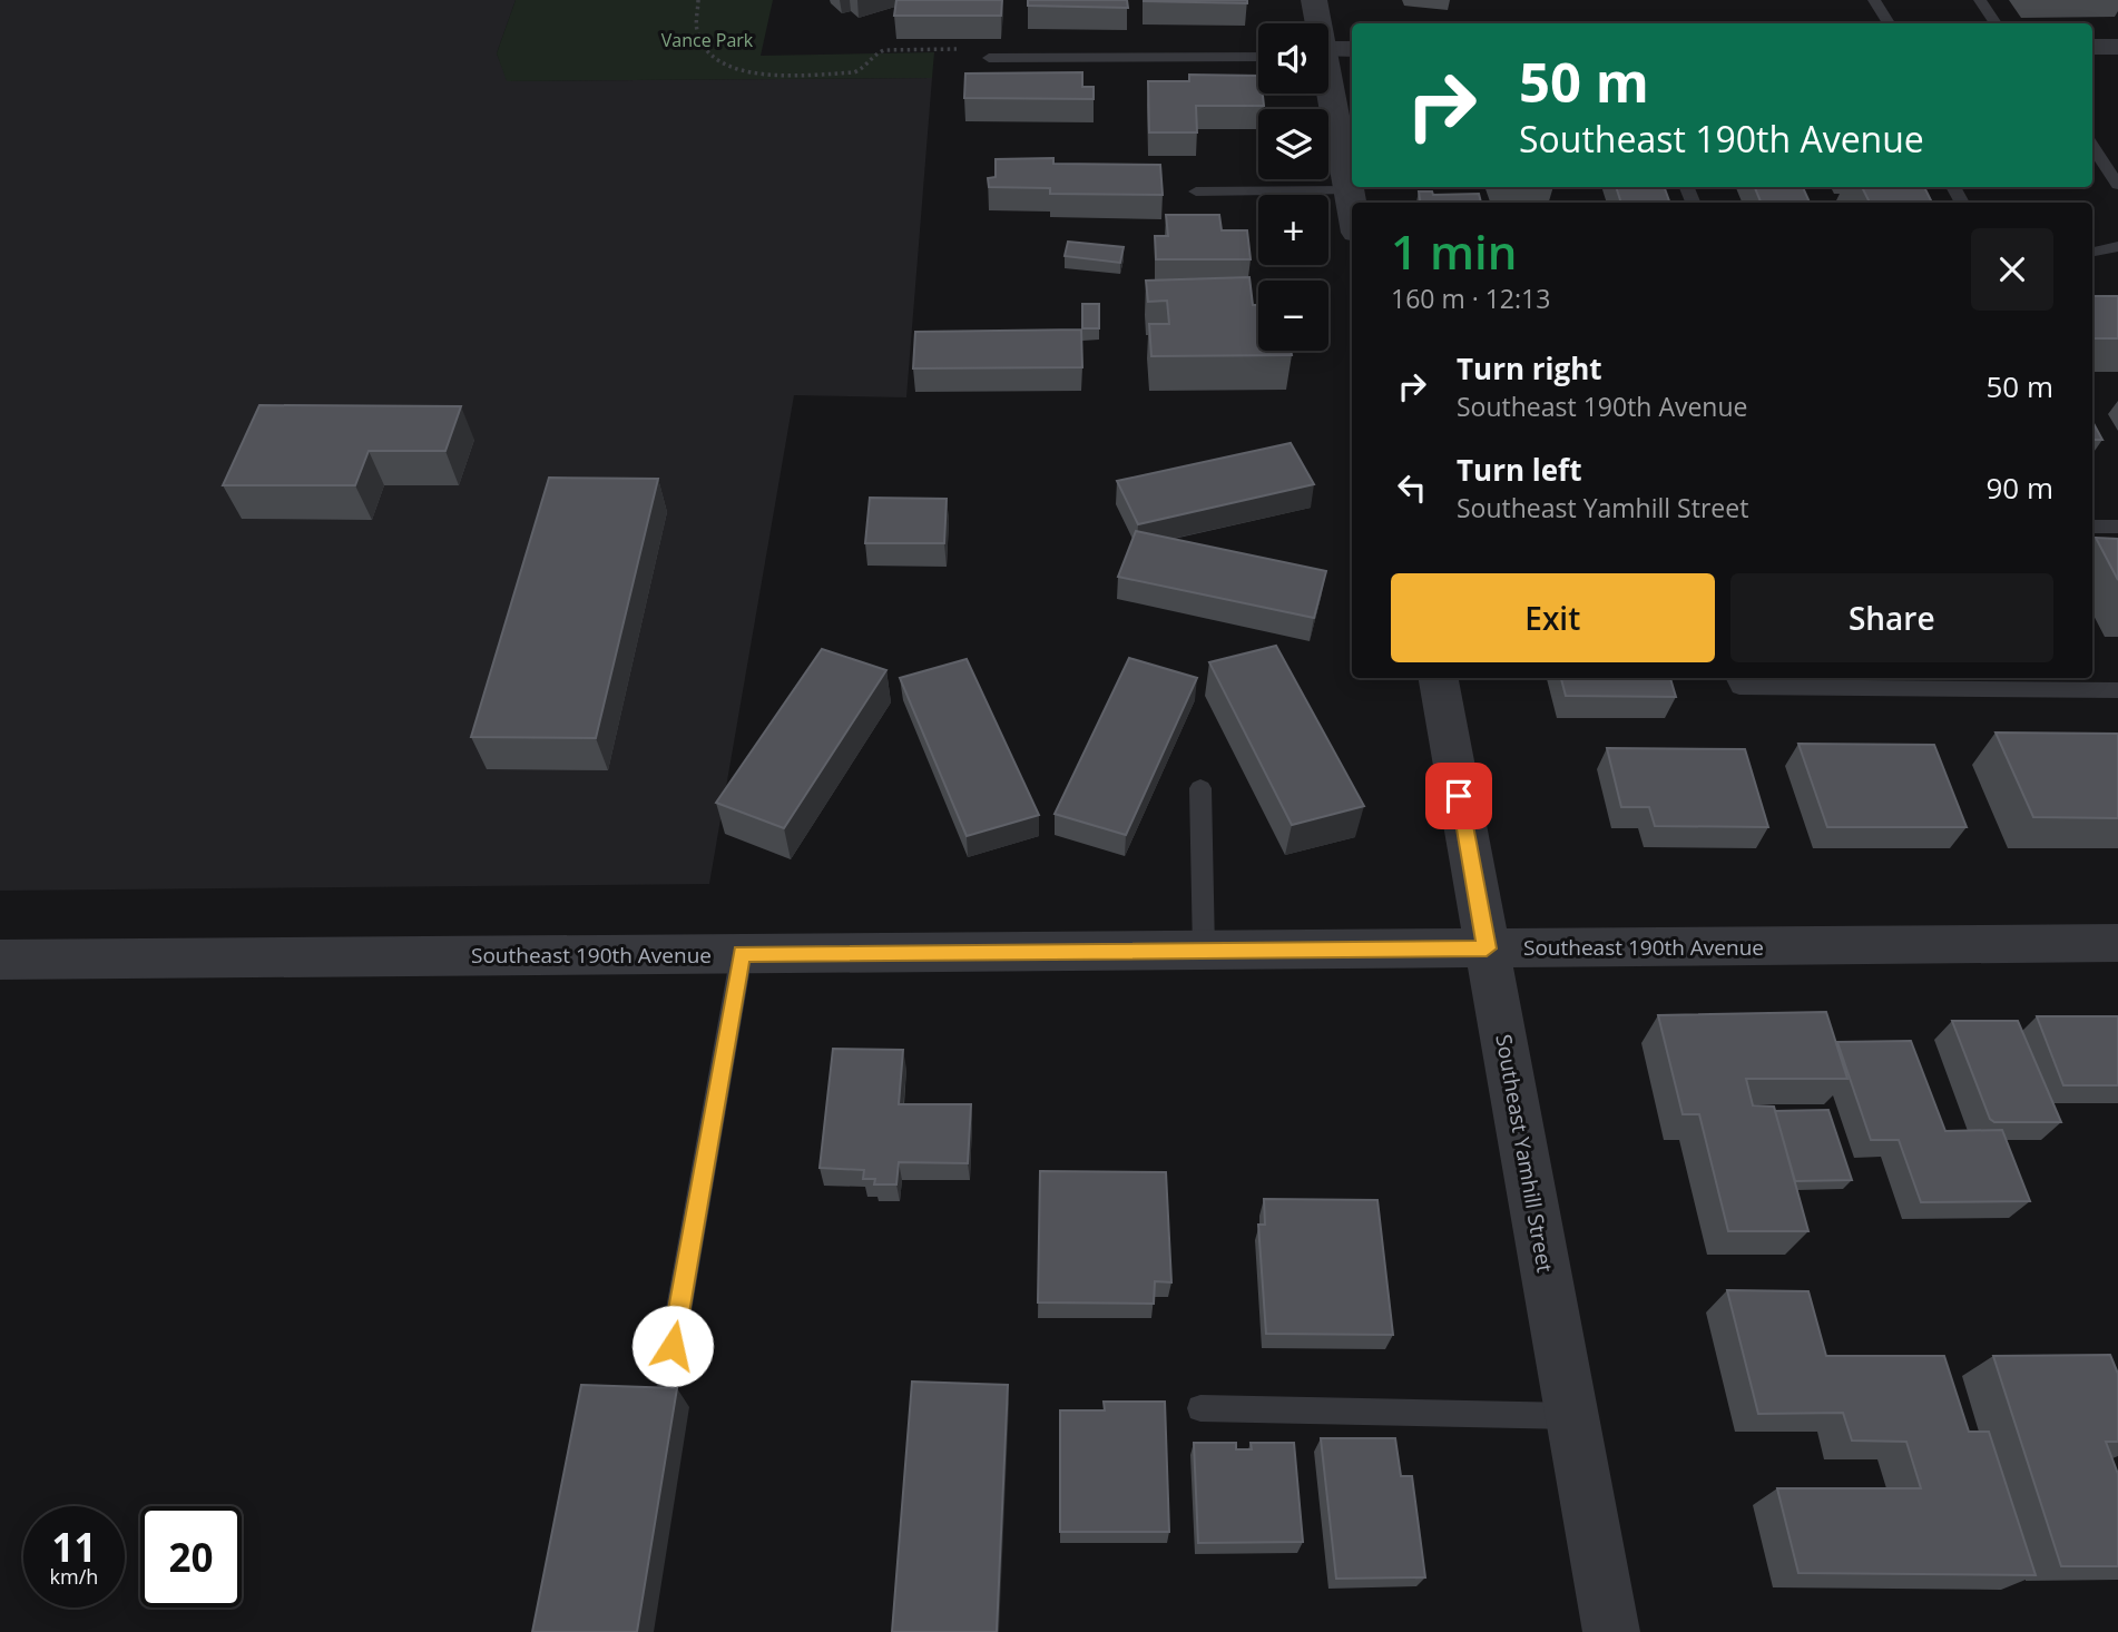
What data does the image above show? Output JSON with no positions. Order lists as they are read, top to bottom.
{
  "streets": {
    "street": ["Southeast 190th Avenue", "Southeast Yamhill Street"]
  },
  "crossings": [
    ["Southeast 190th Avenue", "Southeast Yamhill Street"]
  ],
  "parks": ["Vance Park"],
  "page": {
    "map_buttons": ["+", "−"],
    "turn": ["50 m", "Southeast 190th Avenue"],
    "heading": ["1 min", "160 m · 12:13"],
    "list": [
      {
        "name": "Turn right",
        "note": "Southeast 190th Avenue",
        "value": "50 m"
      },
      {
        "name": "Turn left",
        "note": "Southeast Yamhill Street",
        "value": "90 m"
      }
    ],
    "buttons": ["Exit", "Share"],
    "speed": "11 km/h",
    "limit": "20"
  }
}
